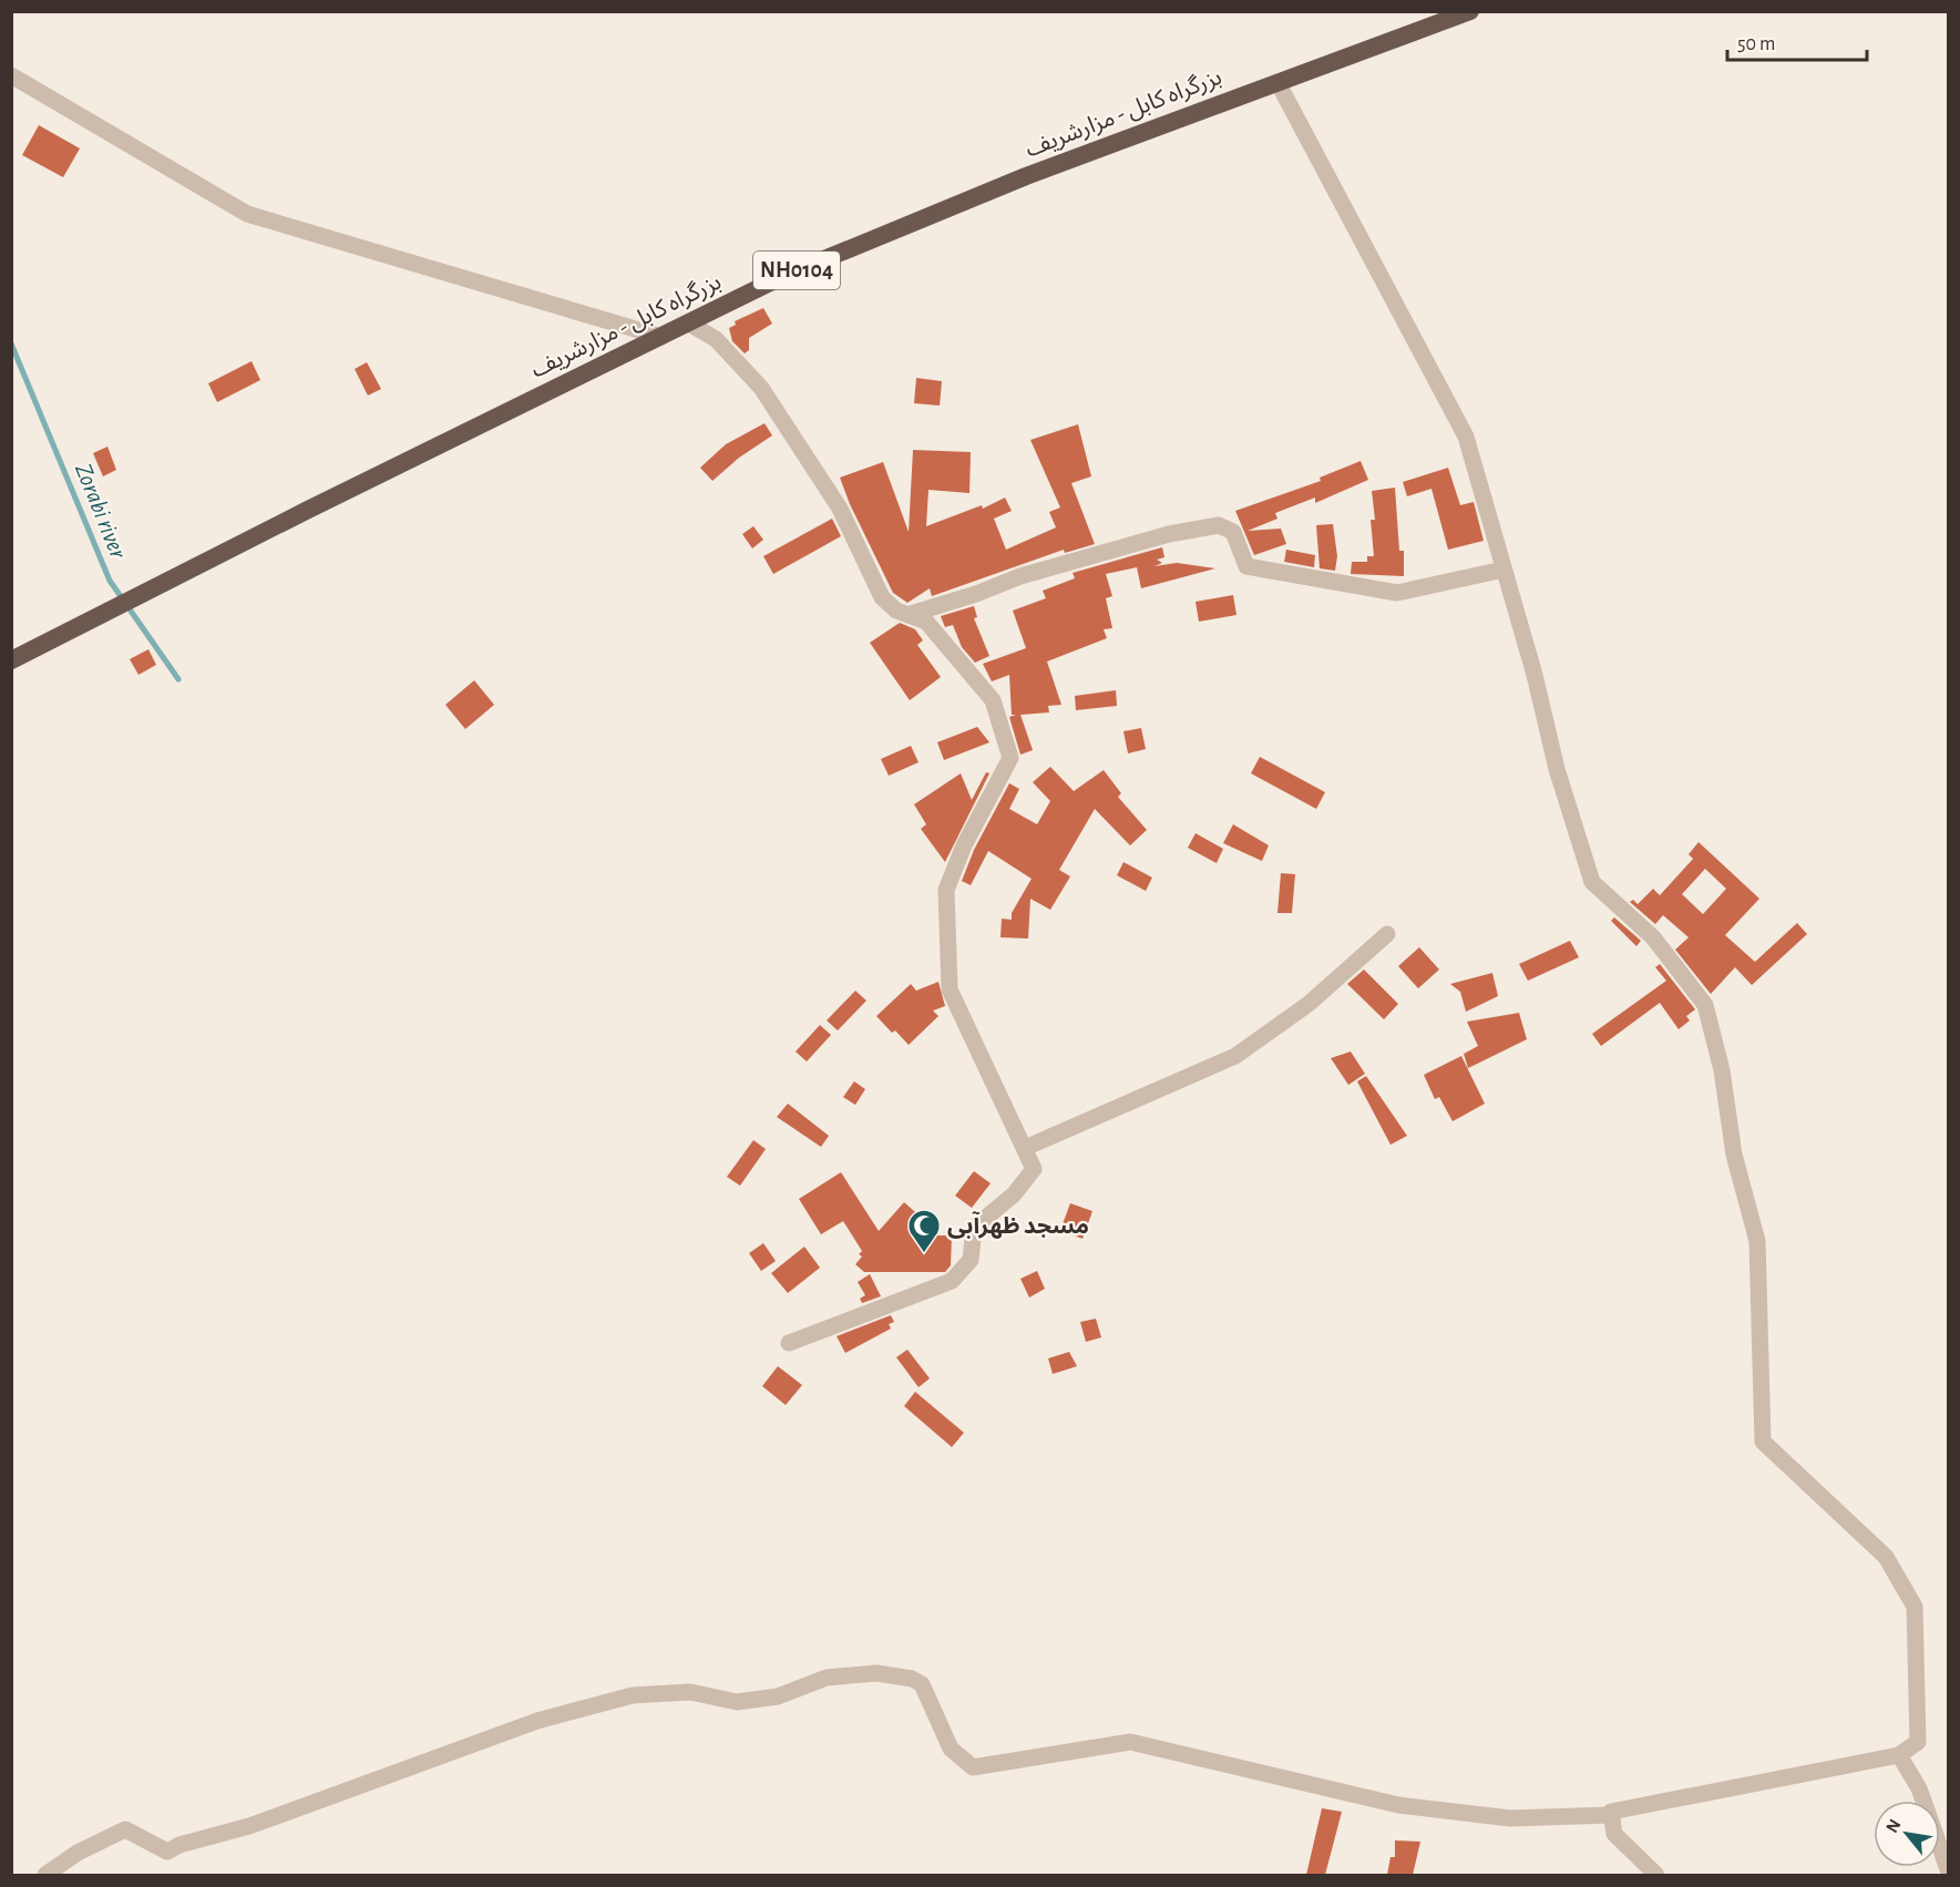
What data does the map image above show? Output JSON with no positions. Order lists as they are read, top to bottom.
{
  "streets": {
    "highway": ["بزرگراه کابل - مزارشریف", "NH0104"]
  },
  "water": ["Zorabi river"],
  "places": {
    "mosque": ["مسجد ظهرآبی"]
  },
  "scale_bar": "50 m",
  "north": "top left"
}
